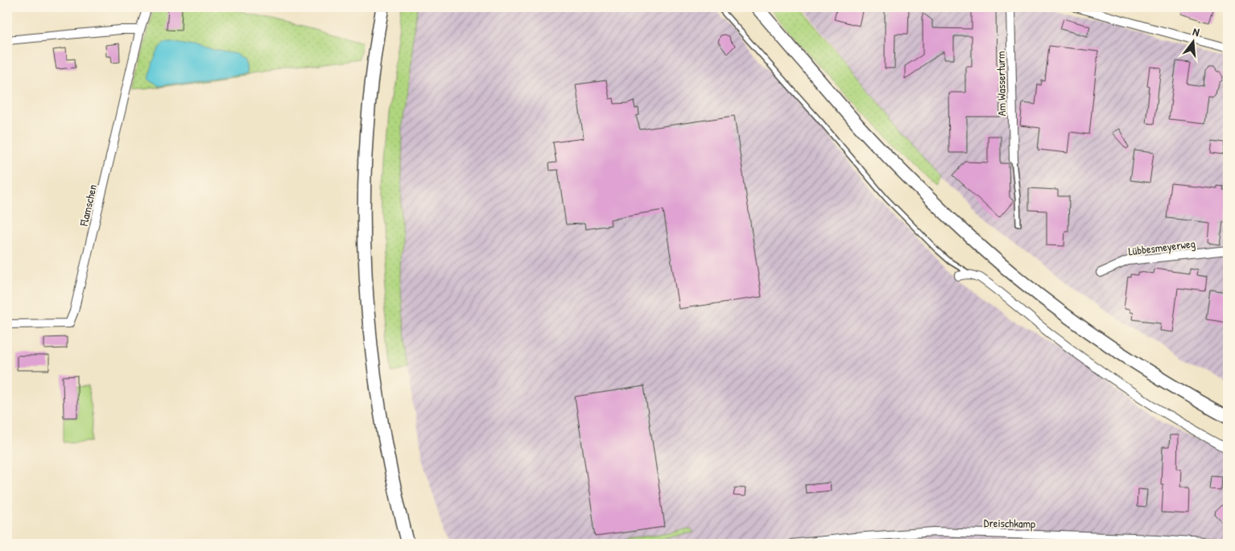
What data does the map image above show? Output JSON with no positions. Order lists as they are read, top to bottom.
{
  "streets": {
    "street": [
      "Am Wasserturm",
      "Flamschen",
      "Lübbesmeyerweg",
      "Dreischkamp"
    ]
  },
  "north": "top"
}
